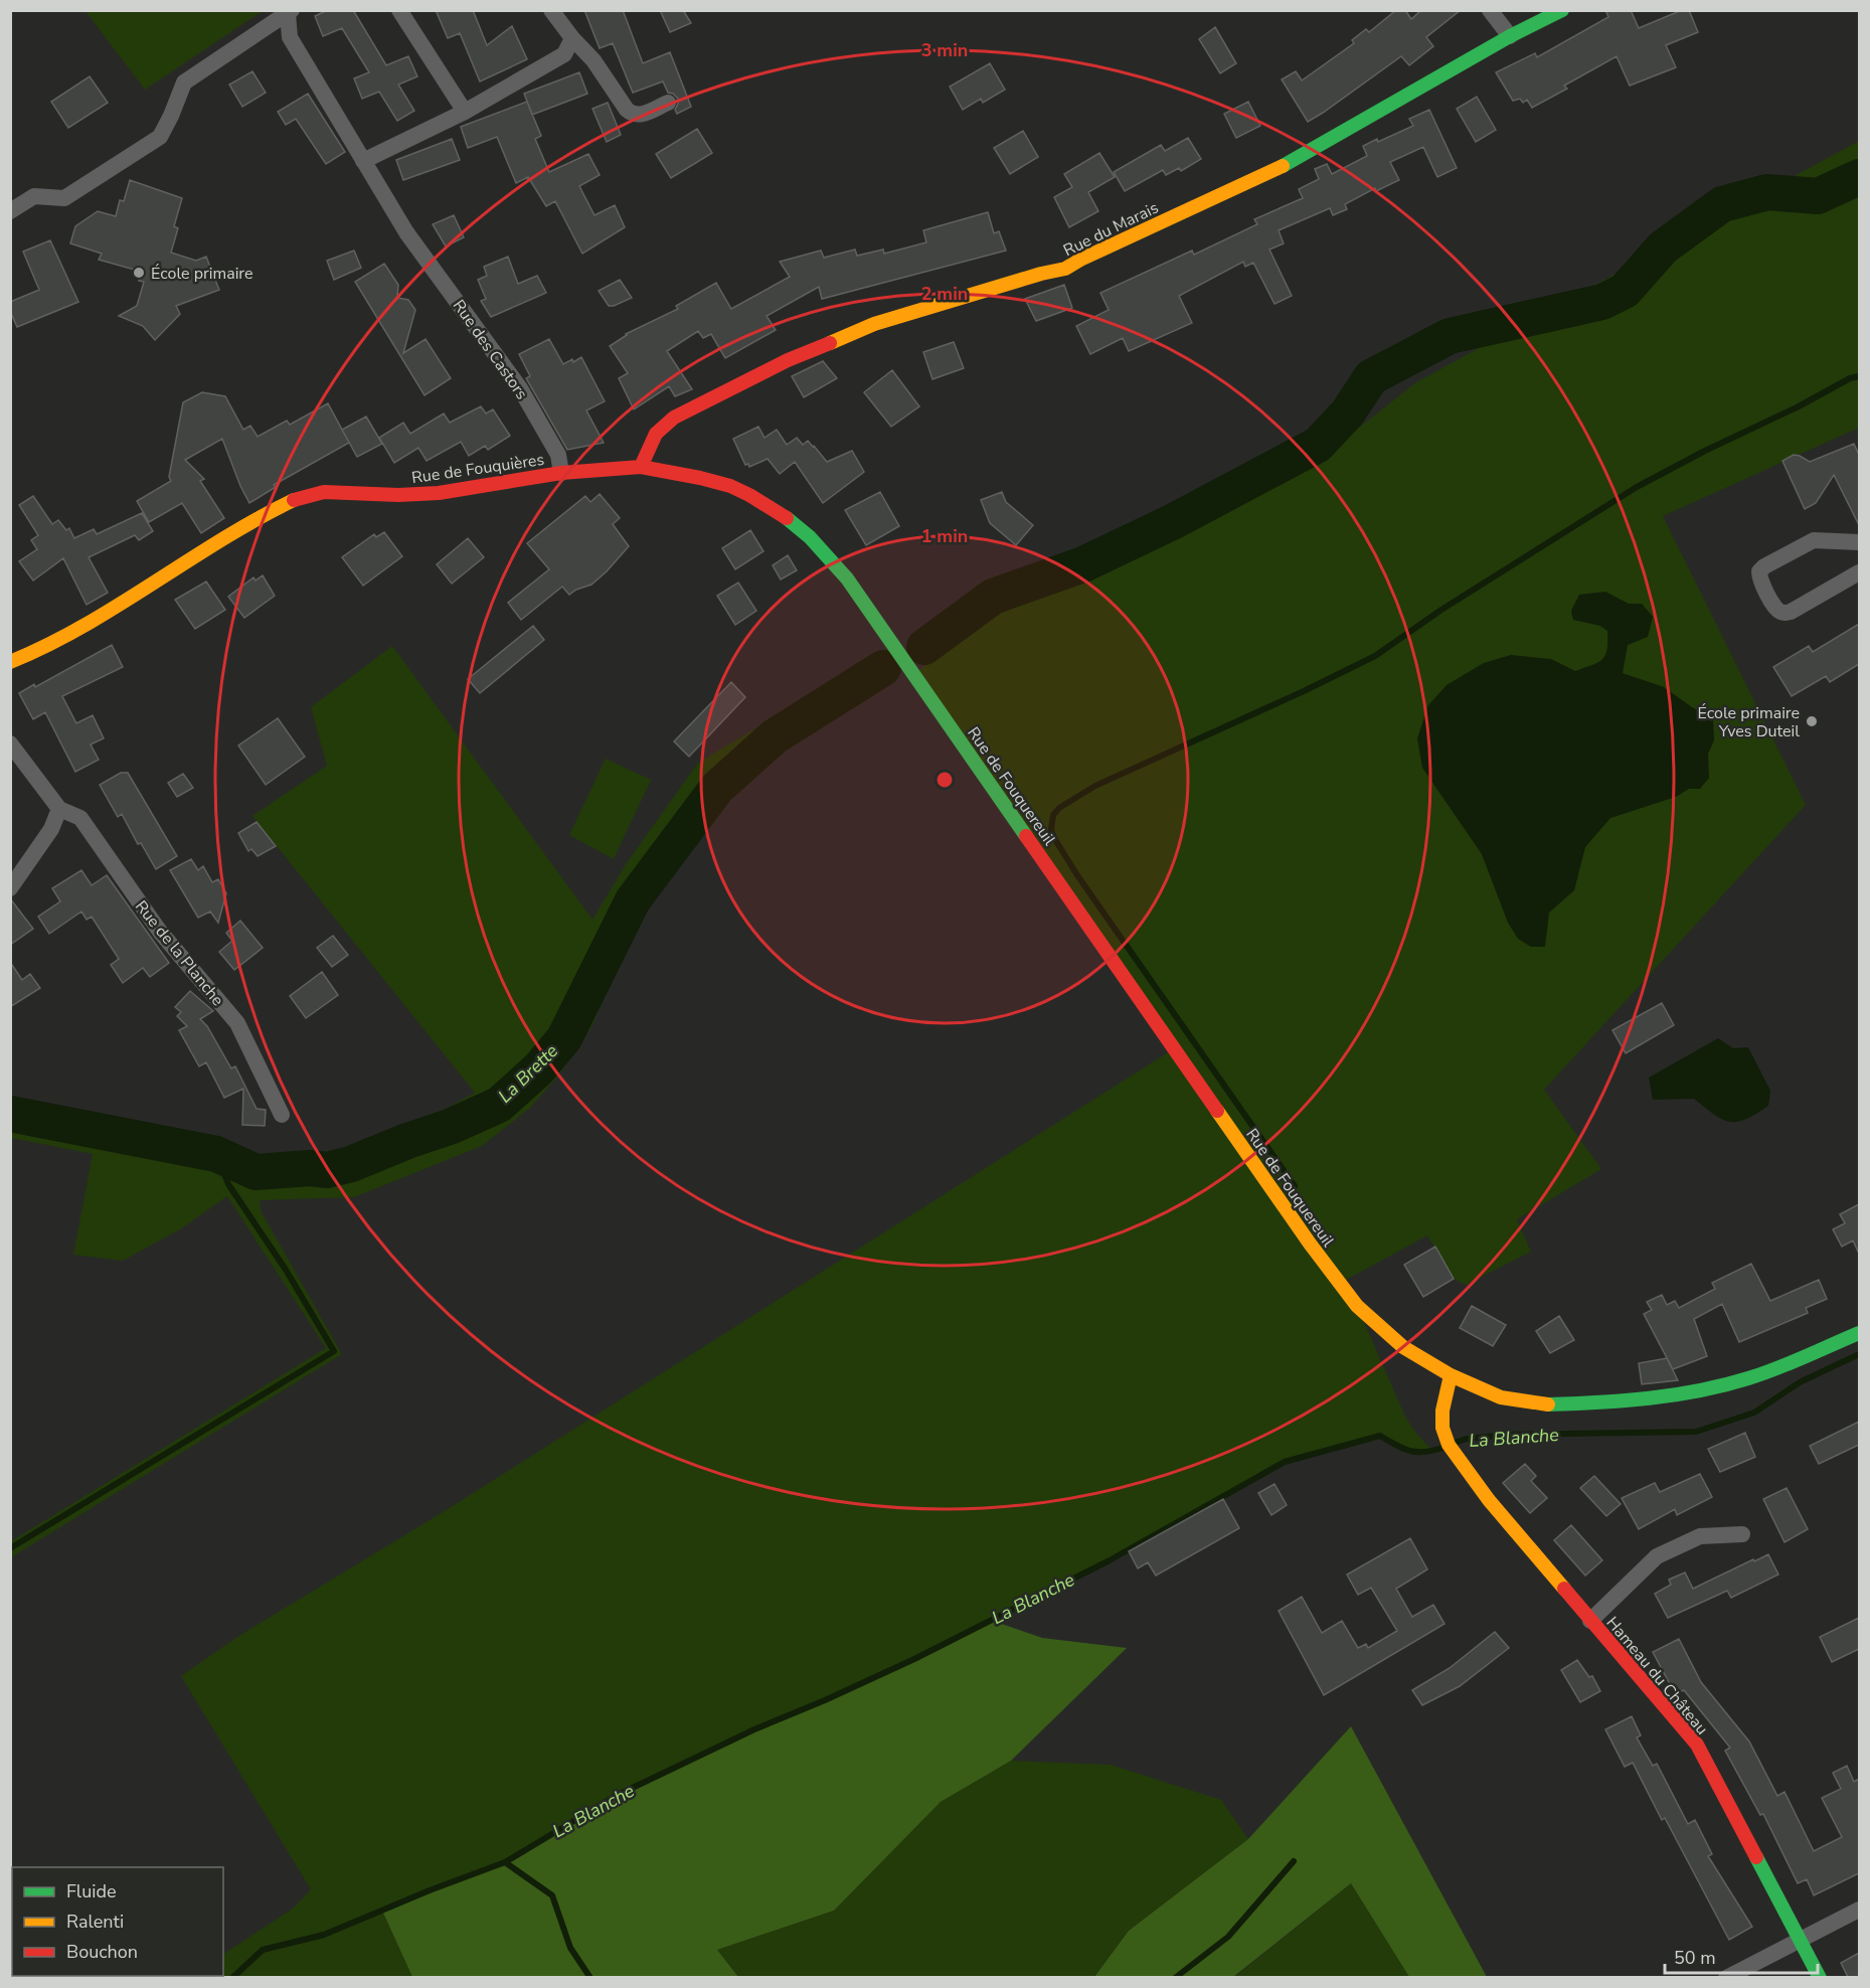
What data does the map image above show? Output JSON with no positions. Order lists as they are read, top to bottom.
{
  "streets": {
    "street": [
      "Rue du Marais",
      "Rue des Castors",
      "Rue de Fouquières",
      "Rue de Fouquereuil",
      "Rue de la Planche",
      "Hameau du Château"
    ]
  },
  "crossings": [
    ["Rue du Marais", "Rue de Fouquières"],
    ["Rue des Castors", "Rue de Fouquières"],
    ["Rue de Fouquières", "Rue de Fouquereuil"],
    ["Rue de Fouquereuil", "Hameau du Château"]
  ],
  "water": ["La Brette", "La Blanche"],
  "places": ["École primaire", "École primaire Yves Duteil"],
  "legend": ["Fluide", "Ralenti", "Bouchon"],
  "scale_bar": "50 m",
  "rings": ["3 min", "2 min", "1 min"]
}
